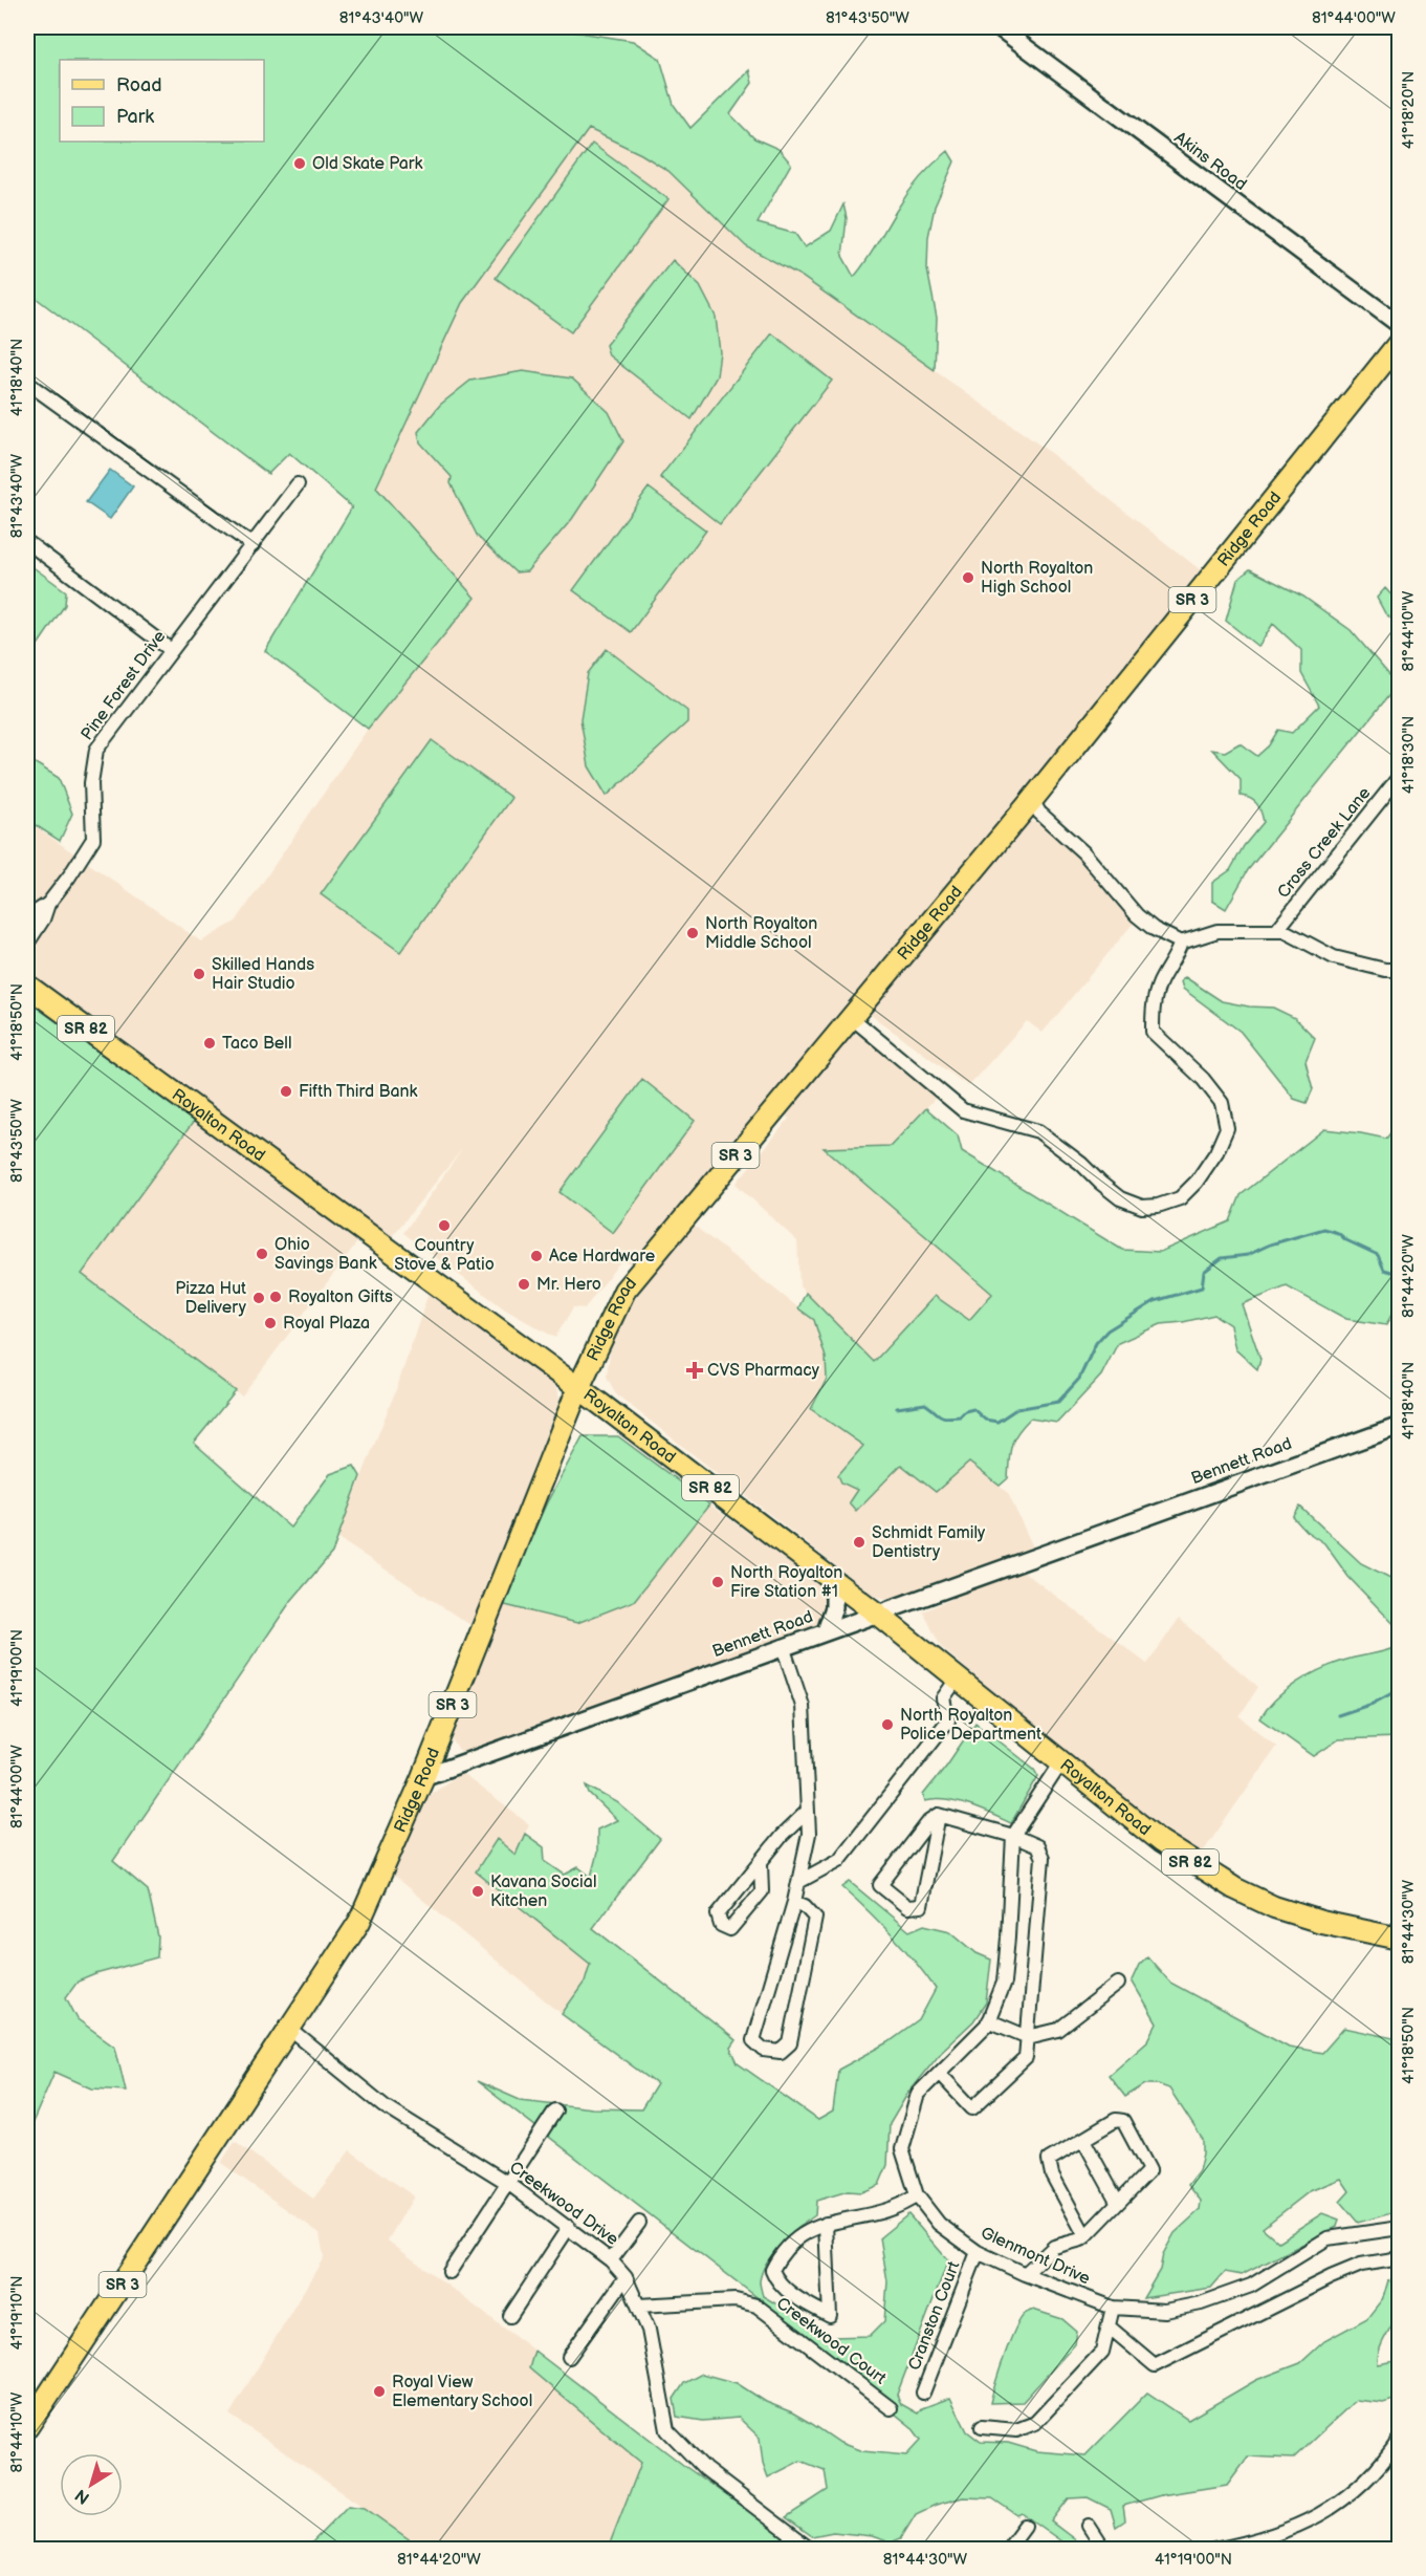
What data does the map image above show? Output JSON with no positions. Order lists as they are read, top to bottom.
{
  "streets": {
    "main road": [
      "Ridge Road",
      "SR 3",
      "SR 82",
      "Royalton Road"
    ],
    "street": [
      "Akins Road",
      "Pine Forest Drive",
      "Cross Creek Lane",
      "Bennett Road",
      "Creekwood Drive",
      "Glenmont Drive",
      "Cranston Court",
      "Creekwood Court"
    ]
  },
  "crossings": [
    ["Ridge Road", "Royalton Road"],
    ["Ridge Road", "Bennett Road"],
    ["Ridge Road", "Creekwood Drive"],
    ["Royalton Road", "Bennett Road"],
    ["Creekwood Drive", "Creekwood Court"],
    ["Glenmont Drive", "Cranston Court"]
  ],
  "places": {
    "other": [
      "Old Skate Park",
      "North Royalton High School",
      "North Royalton Middle School",
      "Skilled Hands Hair Studio",
      "Taco Bell",
      "Fifth Third Bank",
      "Country Stove & Patio",
      "Ohio Savings Bank",
      "Ace Hardware",
      "Mr. Hero",
      "Royalton Gifts",
      "Pizza Hut Delivery",
      "Royal Plaza",
      "Schmidt Family Dentistry",
      "North Royalton Fire Station #1",
      "North Royalton Police Department",
      "Kavana Social Kitchen",
      "Royal View Elementary School"
    ],
    "health": ["CVS Pharmacy"]
  },
  "legend": ["Road", "Park"],
  "north": "bottom left",
  "coordinates": [
    "81°43'40\"W",
    "81°43'50\"W",
    "81°44'00\"W",
    "41°18'20\"N",
    "41°18'40\"N",
    "81°44'10\"W",
    "41°18'30\"N",
    "41°18'50\"N",
    "81°44'20\"W",
    "41°19'00\"N",
    "81°44'30\"W",
    "41°19'10\"N"
  ]
}
